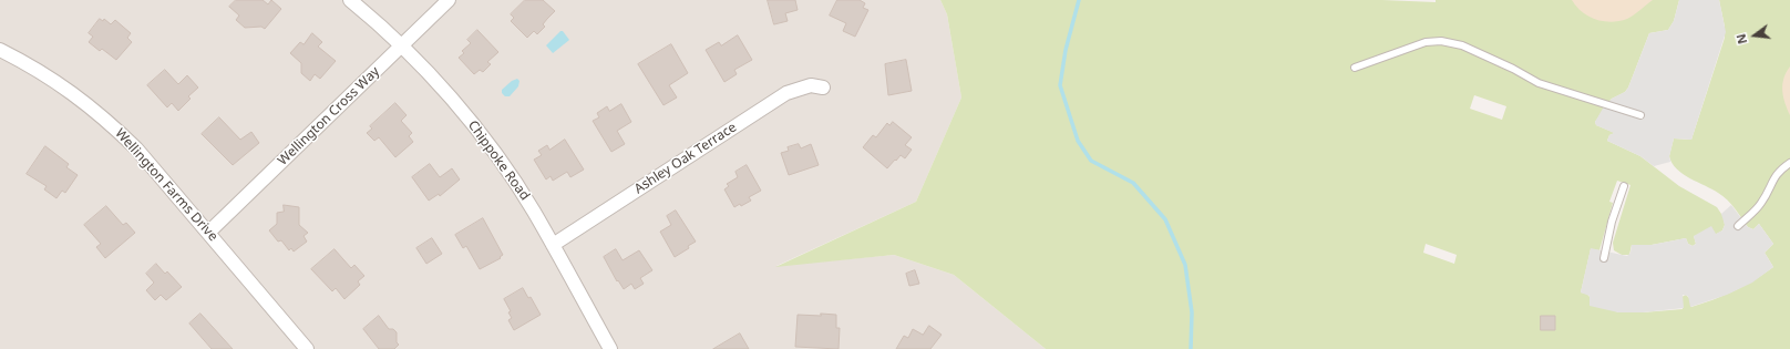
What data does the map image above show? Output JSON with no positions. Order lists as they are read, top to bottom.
{
  "streets": {
    "street": [
      "Wellington Cross Way",
      "Ashley Oak Terrace",
      "Chippoke Road",
      "Wellington Farms Drive"
    ]
  },
  "crossings": [
    ["Wellington Cross Way", "Chippoke Road"],
    ["Wellington Cross Way", "Wellington Farms Drive"],
    ["Ashley Oak Terrace", "Chippoke Road"]
  ],
  "north": "left"
}
